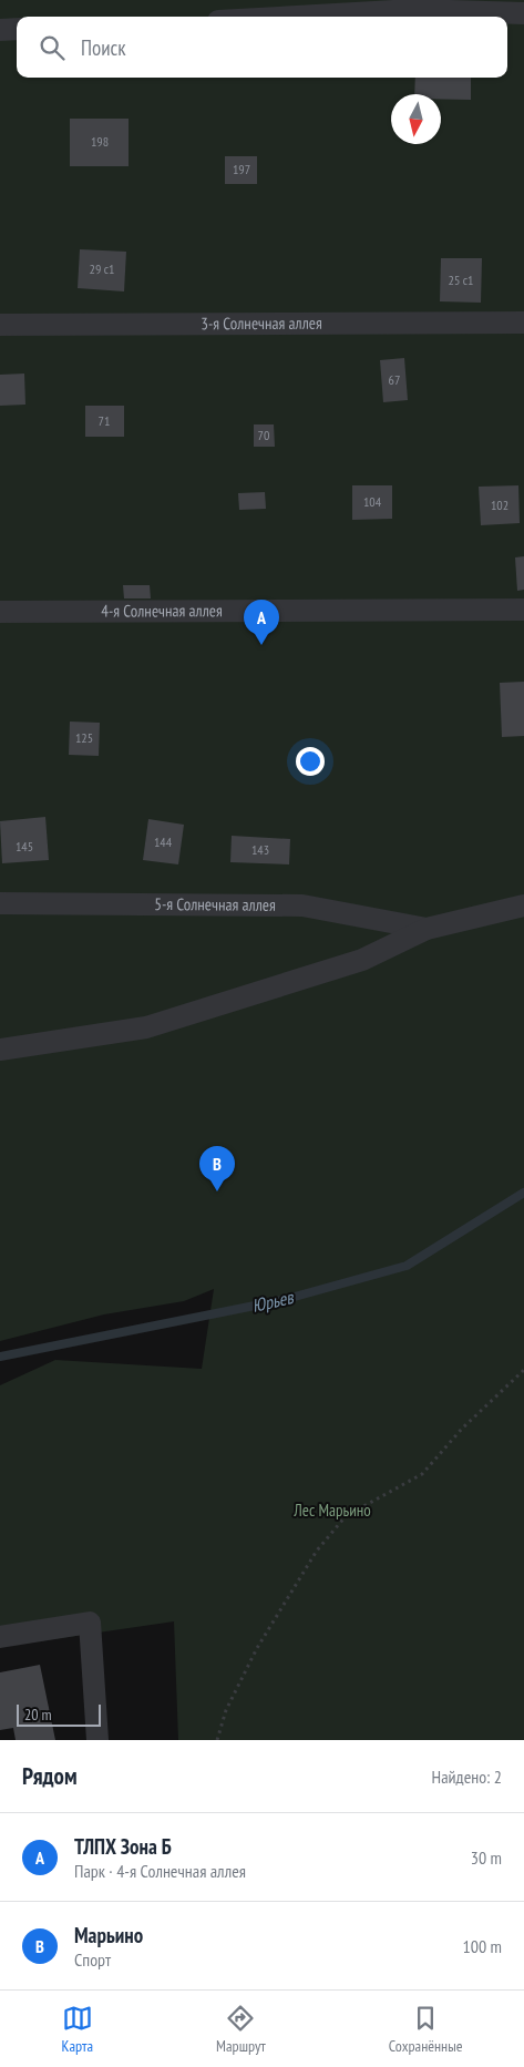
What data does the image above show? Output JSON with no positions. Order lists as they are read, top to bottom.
{
  "streets": {
    "street": ["3-я Солнечная аллея", "4-я Солнечная аллея", "5-я Солнечная аллея"]
  },
  "water": ["Юрьев"],
  "parks": ["Лес Марьино"],
  "house_numbers": [
    "198",
    "197",
    "29 с1",
    "25 с1",
    "67",
    "71",
    "70",
    "104",
    "102",
    "125",
    "144",
    "145",
    "143"
  ],
  "scale_bar": "20 m",
  "north": "bottom",
  "page": {
    "search": "Поиск",
    "pins": ["A", "B"],
    "scale": "20 m",
    "heading": ["Рядом", "Найдено: 2"],
    "list": [
      {
        "mark": "A",
        "name": "ТЛПХ Зона Б",
        "note": "Парк · 4-я Солнечная аллея",
        "value": "30 m"
      },
      {
        "mark": "B",
        "name": "Марьино",
        "note": "Спорт",
        "value": "100 m"
      }
    ],
    "nav": ["Карта", "Маршрут", "Сохранённые"]
  }
}
